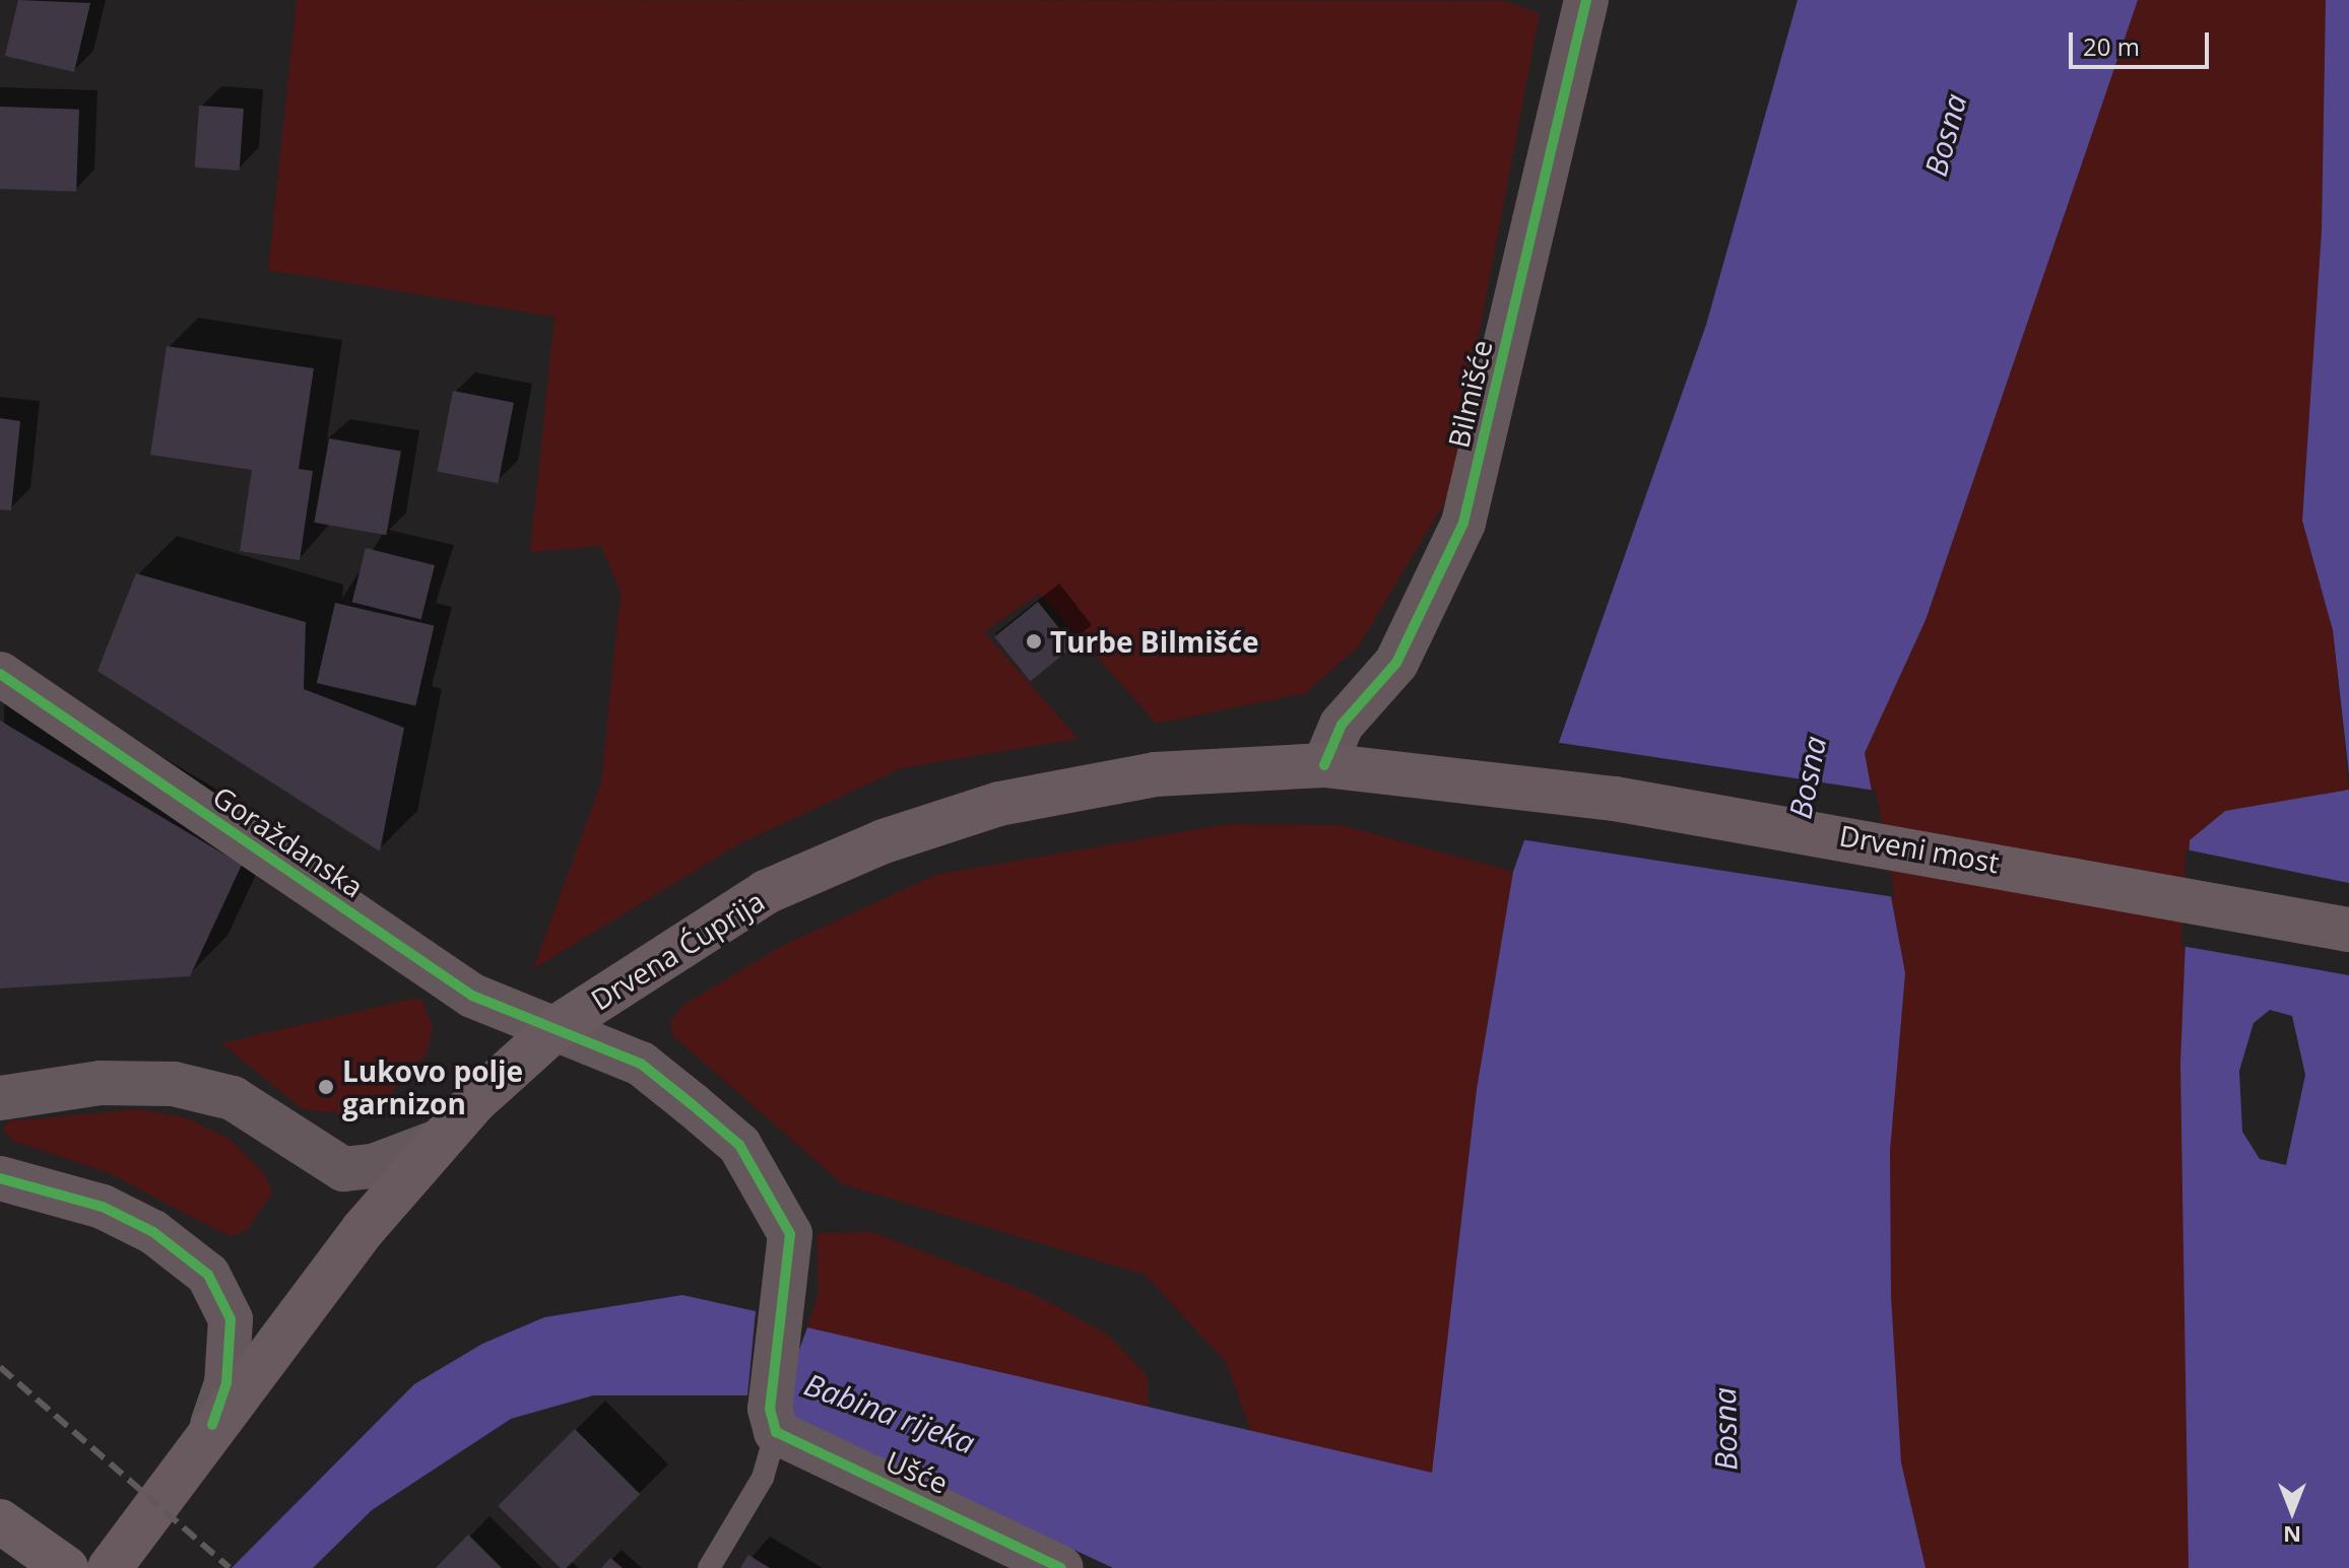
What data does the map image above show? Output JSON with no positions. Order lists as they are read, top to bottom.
{
  "streets": {
    "main road": ["Drveni most", "Drvena Ćuprija"],
    "street": ["Bilmišće", "Goraždanska", "Ušće"]
  },
  "crossings": [
    ["Bilmišće", "Drvena Ćuprija"],
    ["Goraždanska", "Drvena Ćuprija"],
    ["Goraždanska", "Ušće"],
    ["Drveni most", "Drvena Ćuprija"]
  ],
  "water": ["Bosna", "Babina rijeka"],
  "places": ["Turbe Bilmišće", "Lukovo polje garnizon"],
  "scale_bar": "20 m",
  "north": "bottom"
}
